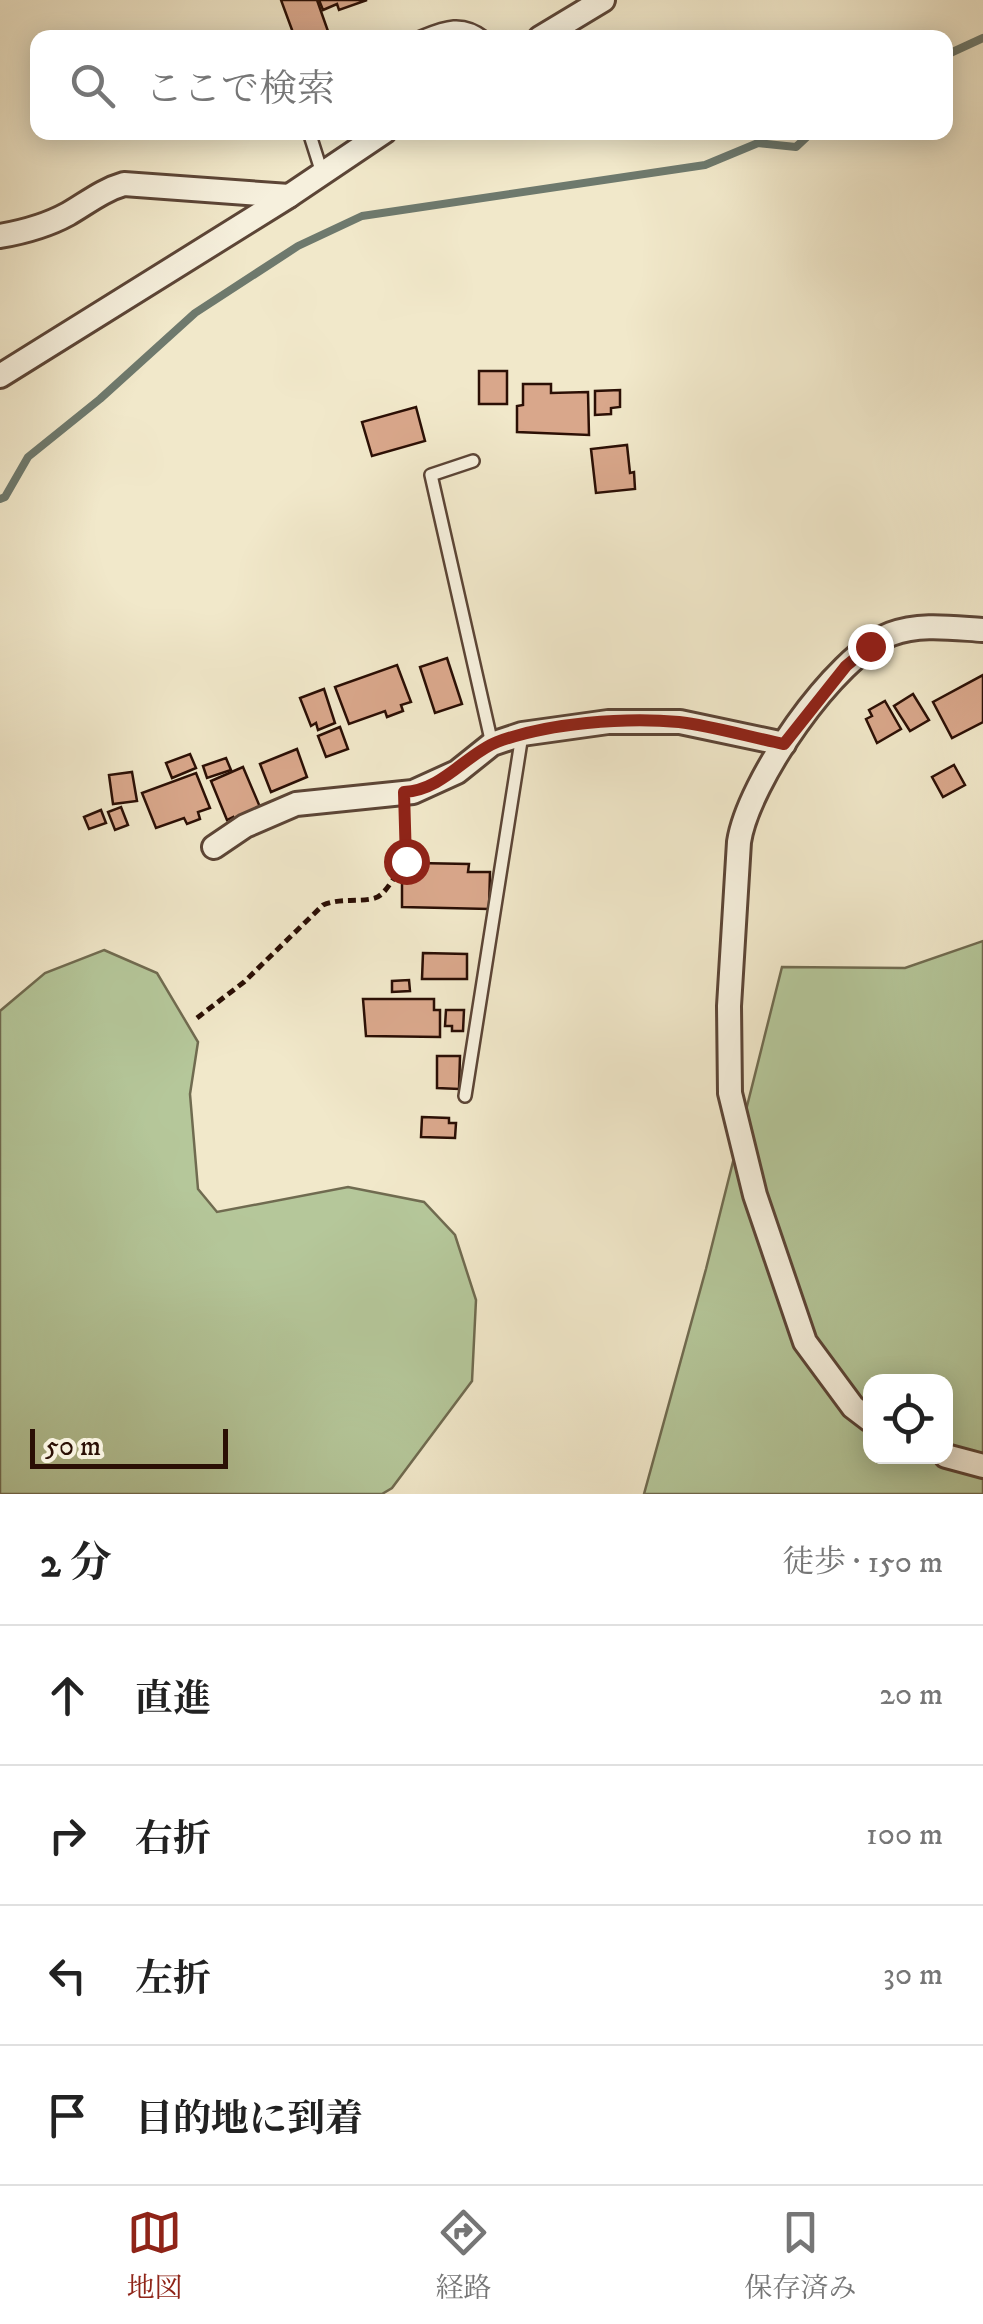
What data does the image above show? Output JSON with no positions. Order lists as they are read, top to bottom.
{
  "scale_bar": "50 m",
  "page": {
    "search": "ここで検索",
    "scale": "50 m",
    "heading": ["2 分", "徒歩 · 150 m"],
    "list": [
      ["直進", "20 m"],
      ["右折", "100 m"],
      ["左折", "30 m"],
      "目的地に到着"
    ],
    "nav": ["地図", "経路", "保存済み"]
  }
}
